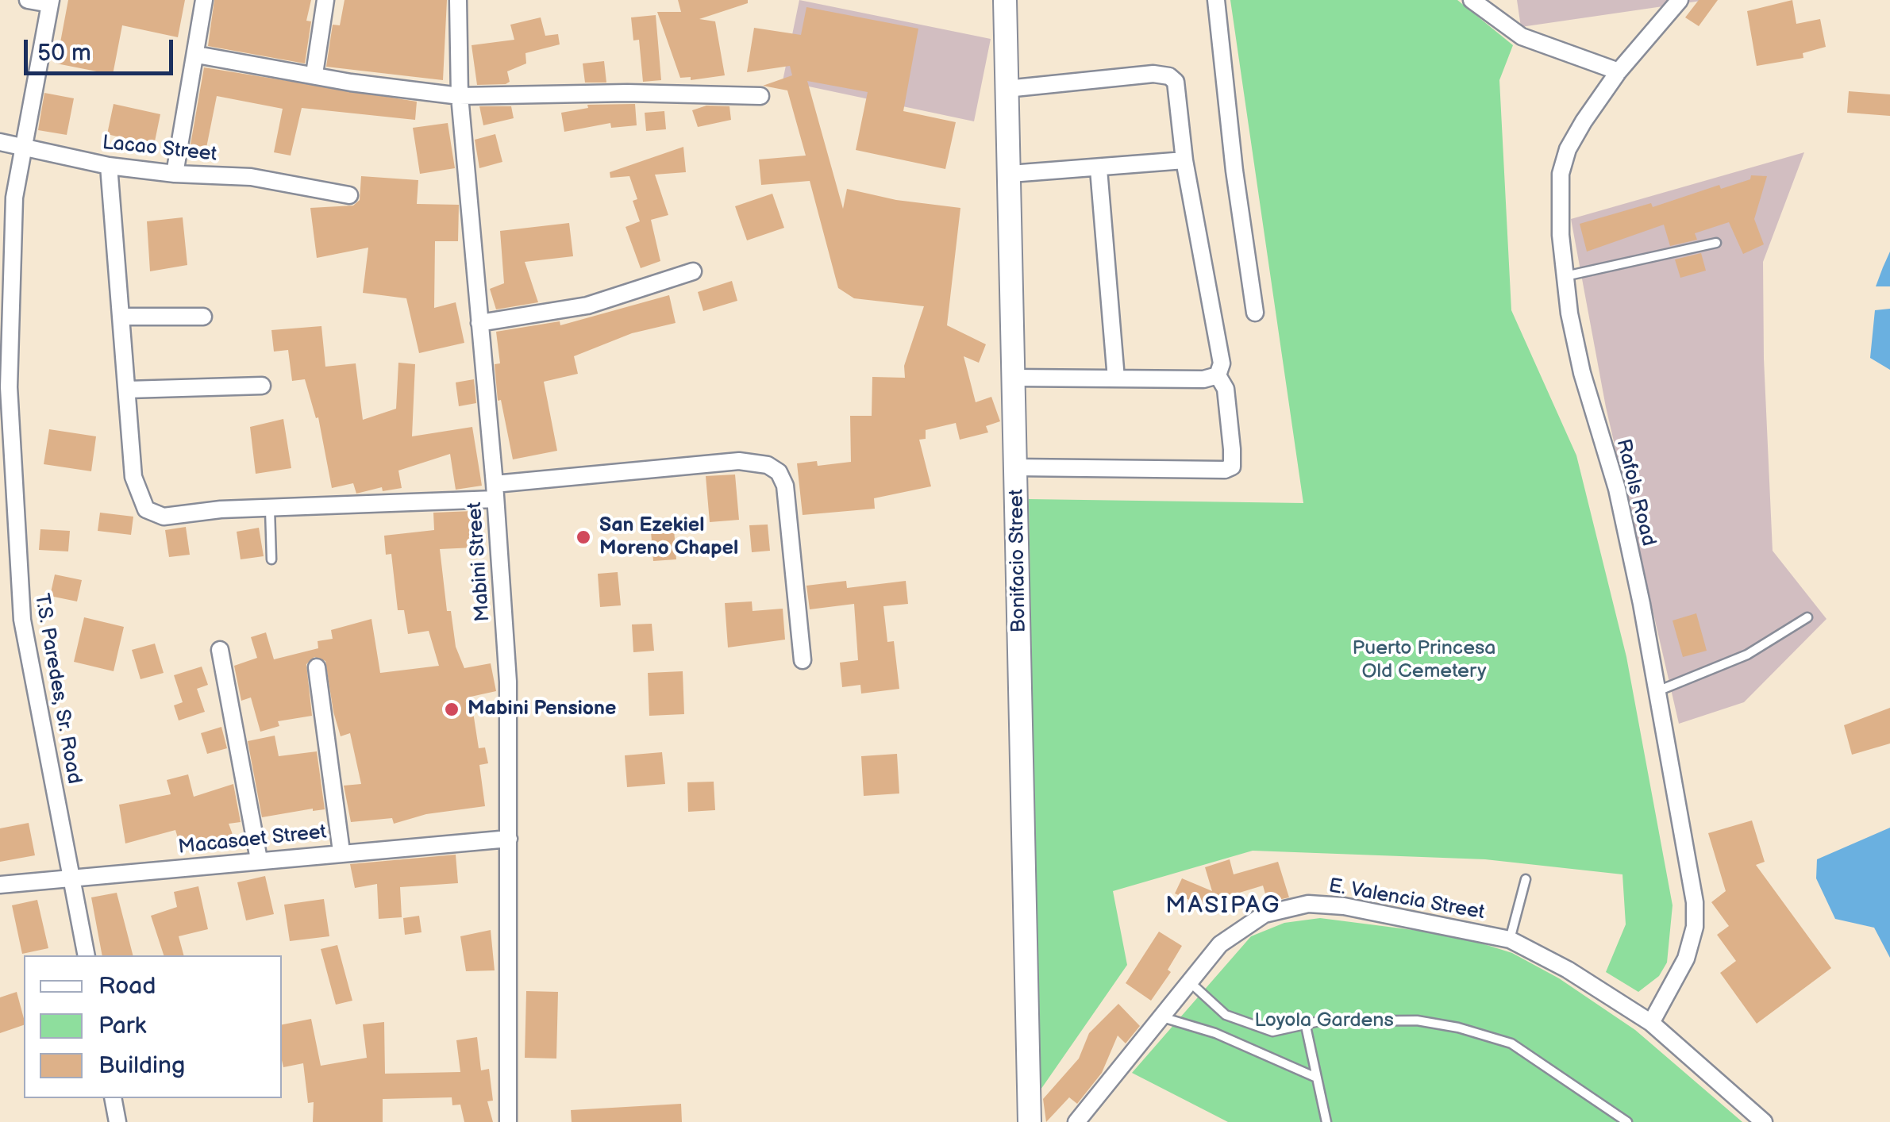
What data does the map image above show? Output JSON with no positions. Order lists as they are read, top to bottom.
{
  "streets": {
    "street": [
      "Lacao Street",
      "Rafols Road",
      "Bonifacio Street",
      "Mabini Street",
      "T.S. Paredes, Sr. Road",
      "Macasaet Street",
      "E. Valencia Street"
    ]
  },
  "crossings": [
    ["Lacao Street", "T.S. Paredes, Sr. Road"],
    ["Rafols Road", "E. Valencia Street"],
    ["Mabini Street", "Macasaet Street"],
    ["T.S. Paredes, Sr. Road", "Macasaet Street"]
  ],
  "districts": ["MASIPAG"],
  "parks": ["Puerto Princesa Old Cemetery", "Loyola Gardens"],
  "places": ["San Ezekiel Moreno Chapel", "Mabini Pensione"],
  "legend": ["Road", "Park", "Building"],
  "scale_bar": "50 m"
}
